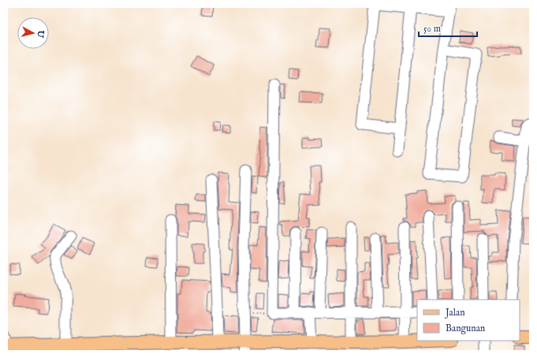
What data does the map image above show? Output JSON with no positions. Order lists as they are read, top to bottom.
{
  "legend": ["Jalan", "Bangunan"],
  "scale_bar": "50 m",
  "north": "right"
}
